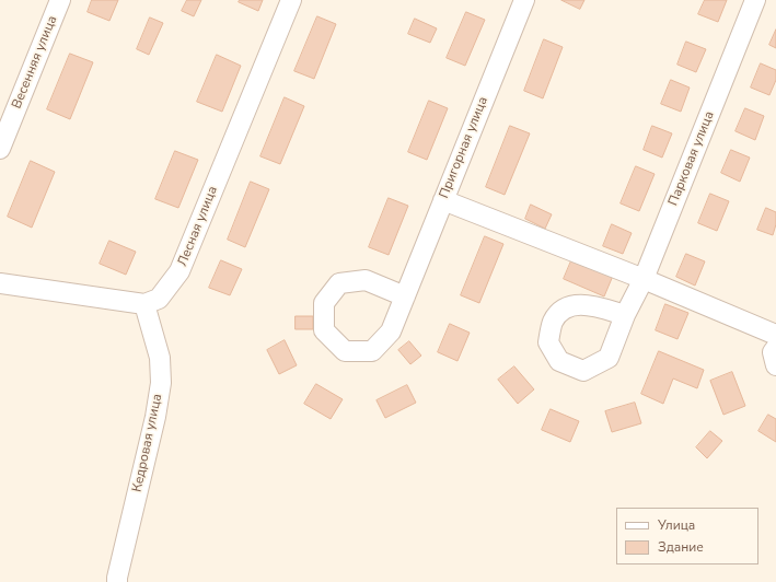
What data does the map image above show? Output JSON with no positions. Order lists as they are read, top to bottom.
{
  "streets": {
    "street": [
      "Весенняя улица",
      "Пригорная улица",
      "Парковая улица",
      "Лесная улица",
      "Кедровая улица"
    ]
  },
  "crossings": [
    ["Лесная улица", "Кедровая улица"]
  ],
  "legend": ["Улица", "Здание"]
}
